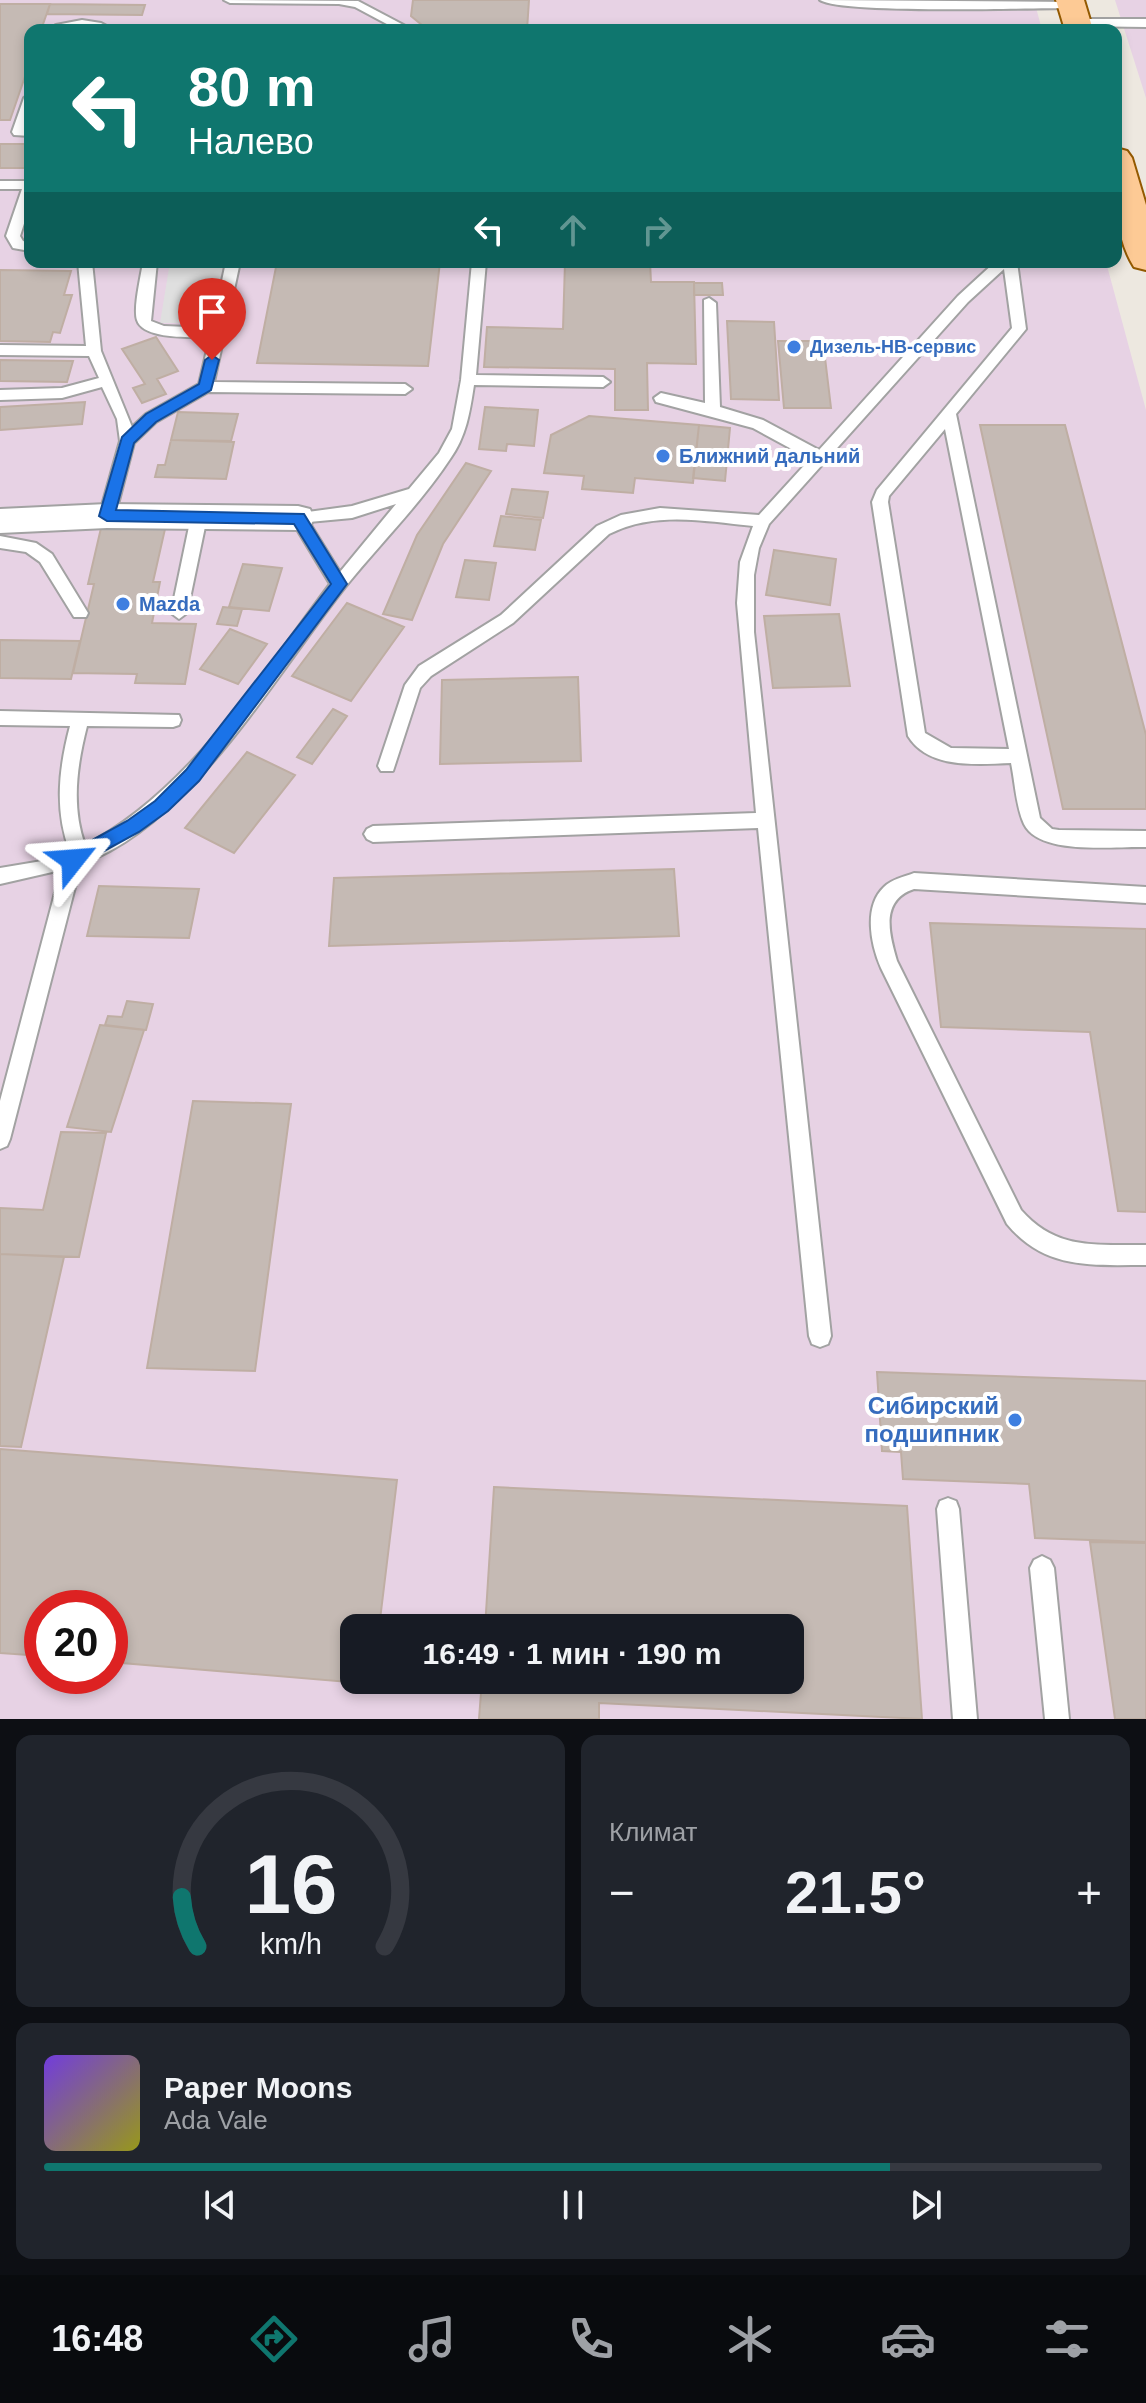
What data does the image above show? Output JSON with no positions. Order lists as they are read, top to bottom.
{
  "places": [
    "Дизель-НВ-сервис",
    "Ближний дальний",
    "Mazda",
    "Сибирский подшипник"
  ],
  "page": {
    "turn": ["80 m", "Налево"],
    "limit": "20",
    "trip": "16:49 · 1 мин · 190 m",
    "tile": "Климат",
    "heat": ["−", "21.5°", "+"],
    "song": ["Paper Moons", "Ada Vale"],
    "tabs": "16:48",
    "gauge": ["16", "km/h"]
  }
}
